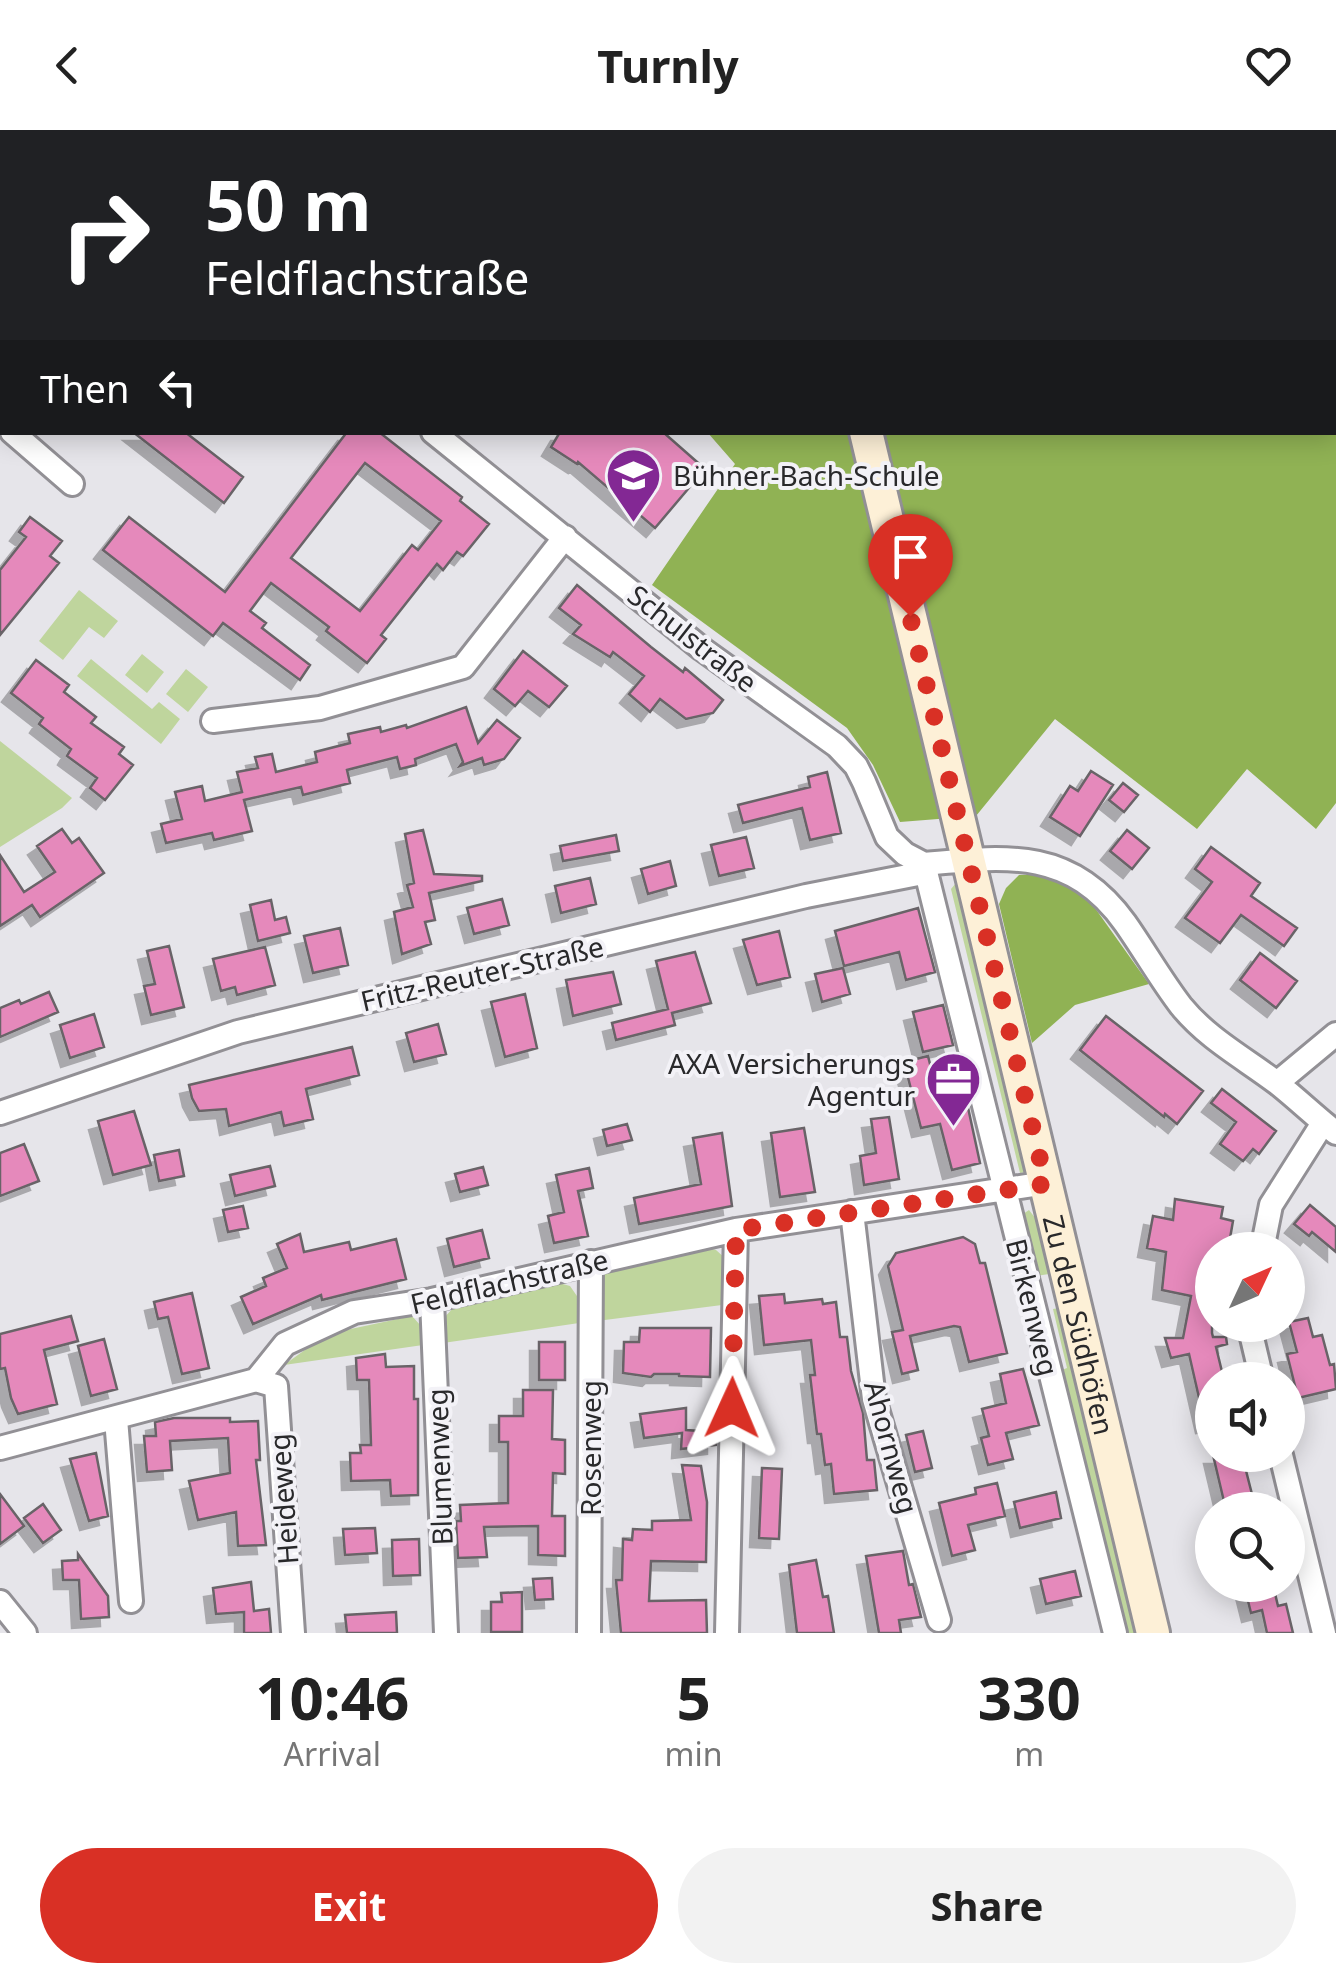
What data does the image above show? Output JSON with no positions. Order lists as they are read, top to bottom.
{
  "streets": {
    "street": [
      "Schulstraße",
      "Fritz-Reuter-Straße",
      "Feldflachstraße",
      "Birkenweg",
      "Zu den Südhöfen",
      "Ahornweg",
      "Rosenweg",
      "Blumenweg",
      "Heideweg"
    ]
  },
  "crossings": [
    ["Schulstraße", "Fritz-Reuter-Straße"],
    ["Schulstraße", "Birkenweg"],
    ["Fritz-Reuter-Straße", "Birkenweg"],
    ["Fritz-Reuter-Straße", "Zu den Südhöfen"],
    ["Feldflachstraße", "Birkenweg"],
    ["Feldflachstraße", "Zu den Südhöfen"],
    ["Feldflachstraße", "Ahornweg"],
    ["Feldflachstraße", "Rosenweg"],
    ["Feldflachstraße", "Blumenweg"],
    ["Feldflachstraße", "Heideweg"]
  ],
  "places": {
    "school or university": ["Bühner-Bach-Schule"],
    "office": ["AXA Versicherungs Agentur"]
  },
  "north": "top right",
  "page": {
    "header": "Turnly",
    "turn": ["50 m", "Feldflachstraße"],
    "then": "Then",
    "eta": [
      "10:46",
      "Arrival",
      "5",
      "min",
      "330",
      "m"
    ],
    "buttons": ["Exit", "Share"]
  }
}
